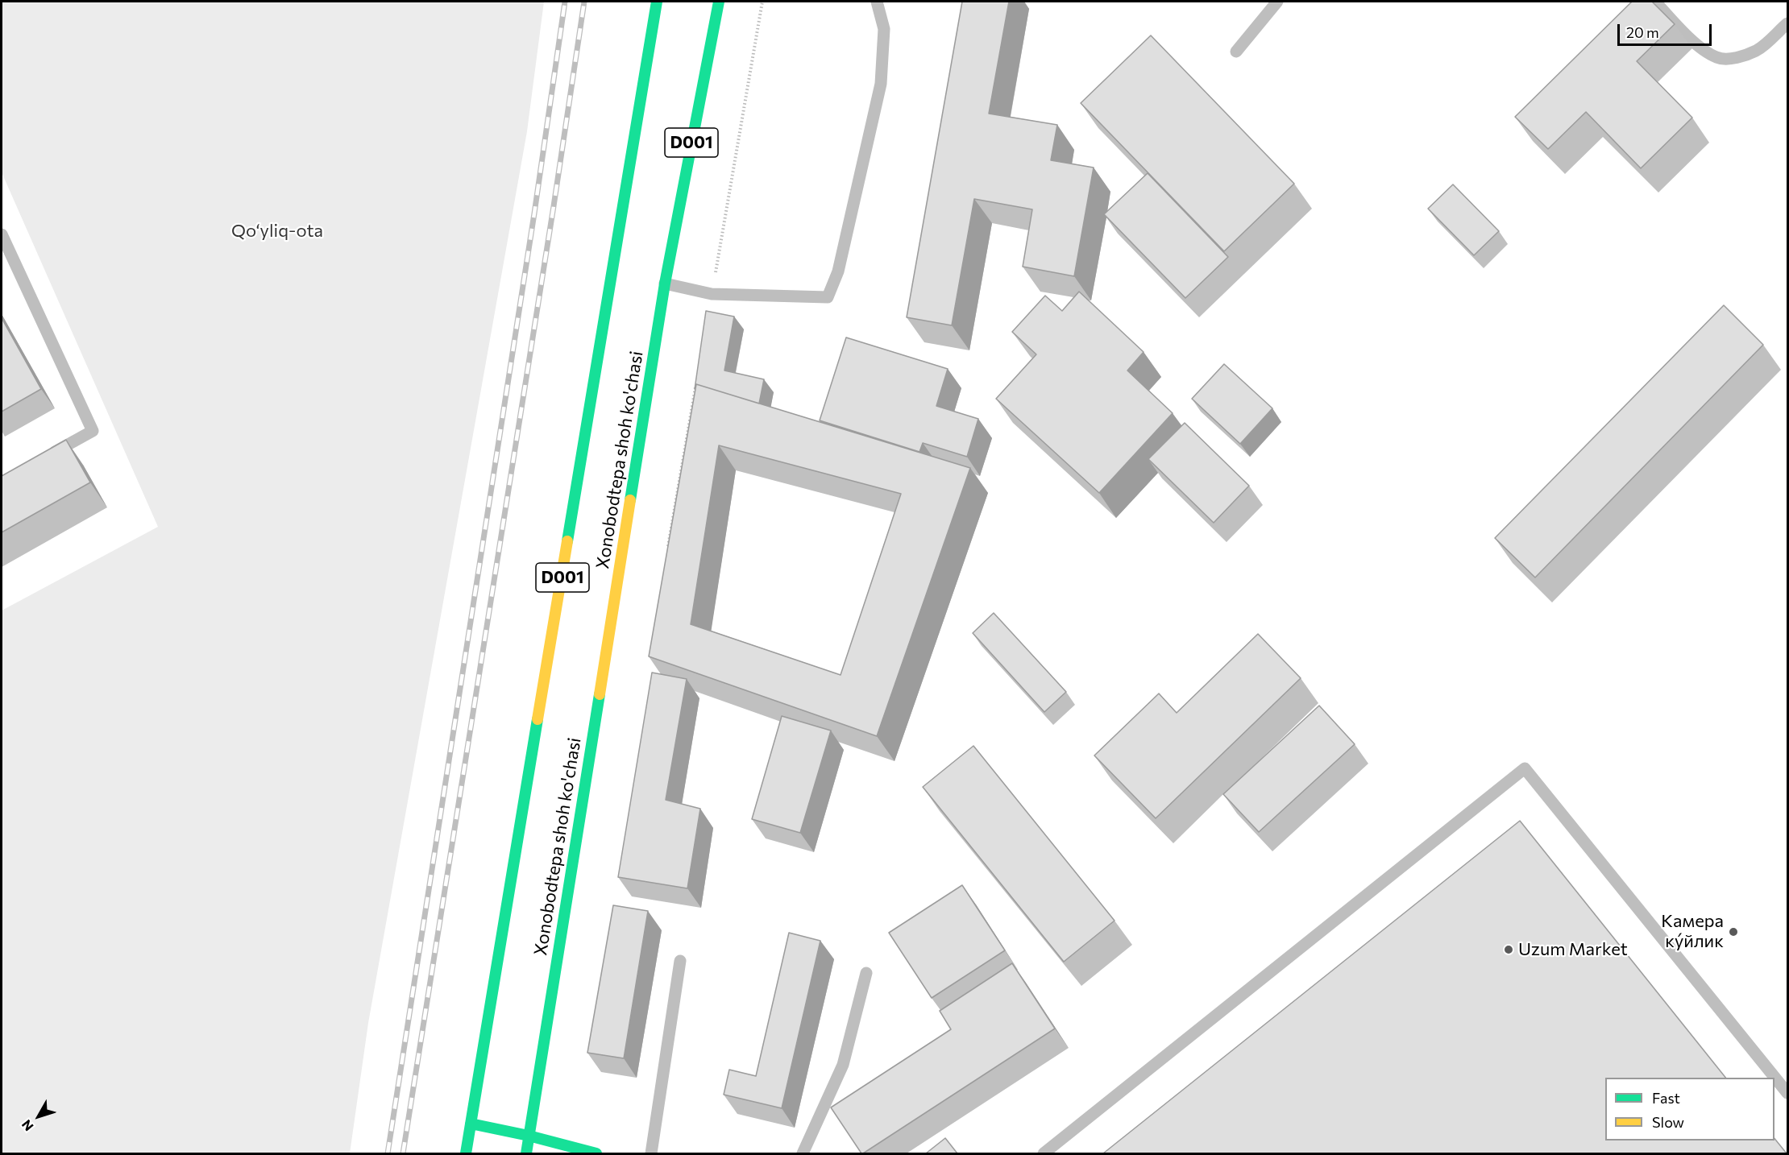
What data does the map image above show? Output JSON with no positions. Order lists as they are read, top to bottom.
{
  "streets": {
    "main road": ["D001", "Xonobodtepa shoh ko'chasi"]
  },
  "parks": ["Qo‘yliq-ota"],
  "places": ["Камера ку́йлик", "Uzum Market"],
  "legend": ["Fast", "Slow"],
  "scale_bar": "20 m",
  "north": "bottom left"
}
